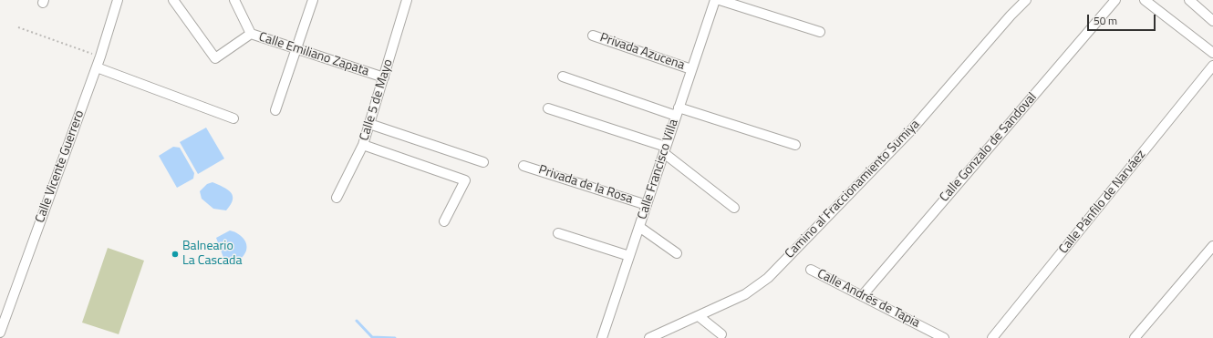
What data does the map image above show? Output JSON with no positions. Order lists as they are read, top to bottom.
{
  "streets": {
    "street": [
      "Privada Azucena",
      "Calle Emiliano Zapata",
      "Calle 5 de Mayo",
      "Calle Gonzalo de Sandoval",
      "Calle Vicente Guerrero",
      "Calle Francisco Villa",
      "Privada de la Rosa",
      "Camino al Fraccionamiento Sumiya",
      "Calle Pánfilo de Narváez",
      "Calle Andrés de Tapia"
    ]
  },
  "crossings": [
    ["Privada Azucena", "Calle Francisco Villa"],
    ["Calle Emiliano Zapata", "Calle 5 de Mayo"],
    ["Calle Gonzalo de Sandoval", "Calle Andrés de Tapia"],
    ["Calle Francisco Villa", "Privada de la Rosa"]
  ],
  "places": ["Balneario La Cascada"],
  "scale_bar": "50 m"
}
